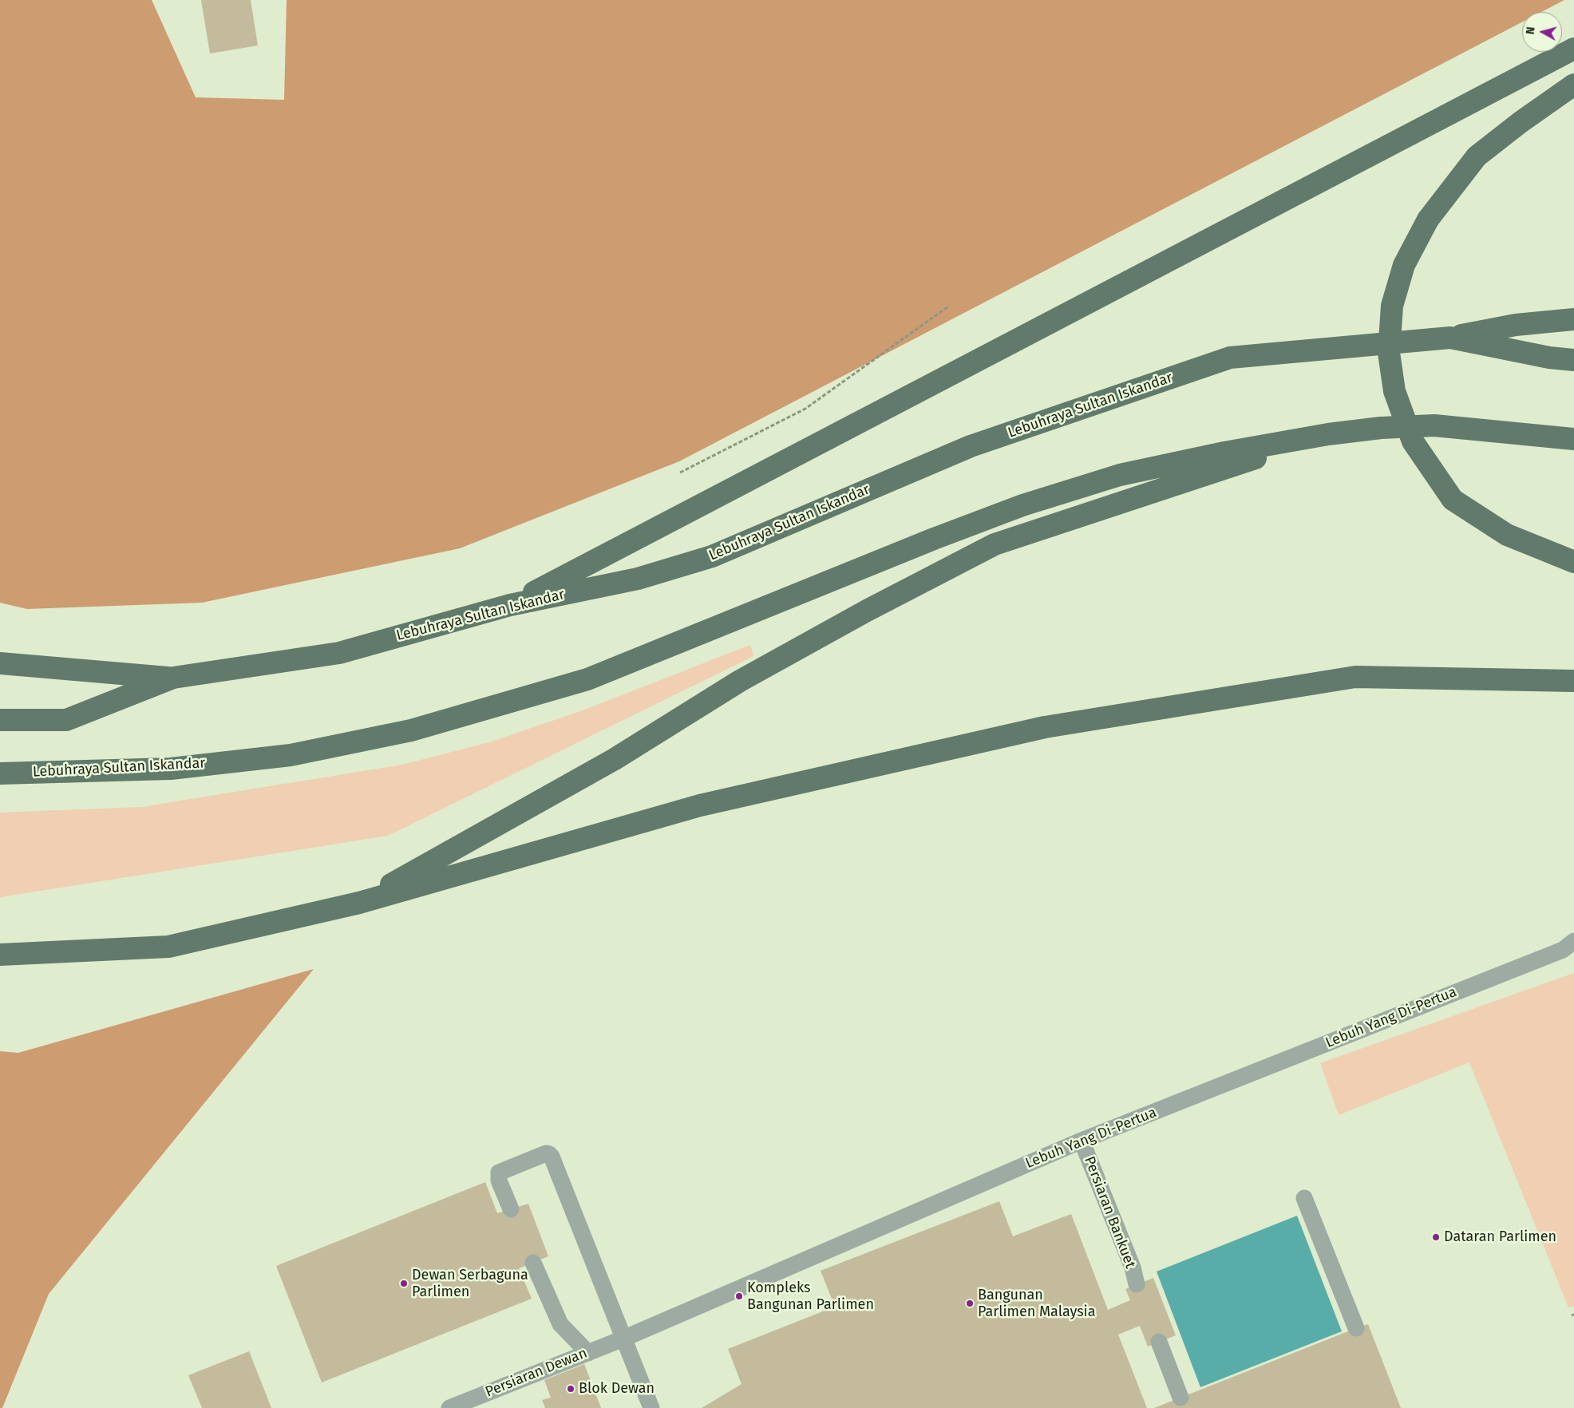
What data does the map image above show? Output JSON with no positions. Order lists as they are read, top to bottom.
{
  "streets": {
    "main road": ["Lebuhraya Sultan Iskandar"],
    "lane": ["Lebuh Yang Di-Pertua", "Persiaran Bankuet", "Persiaran Dewan"]
  },
  "crossings": [
    ["Lebuh Yang Di-Pertua", "Persiaran Bankuet"],
    ["Lebuh Yang Di-Pertua", "Persiaran Dewan"]
  ],
  "places": [
    "Dataran Parlimen",
    "Dewan Serbaguna Parlimen",
    "Kompleks Bangunan Parlimen",
    "Bangunan Parlimen Malaysia",
    "Blok Dewan"
  ],
  "north": "left"
}
